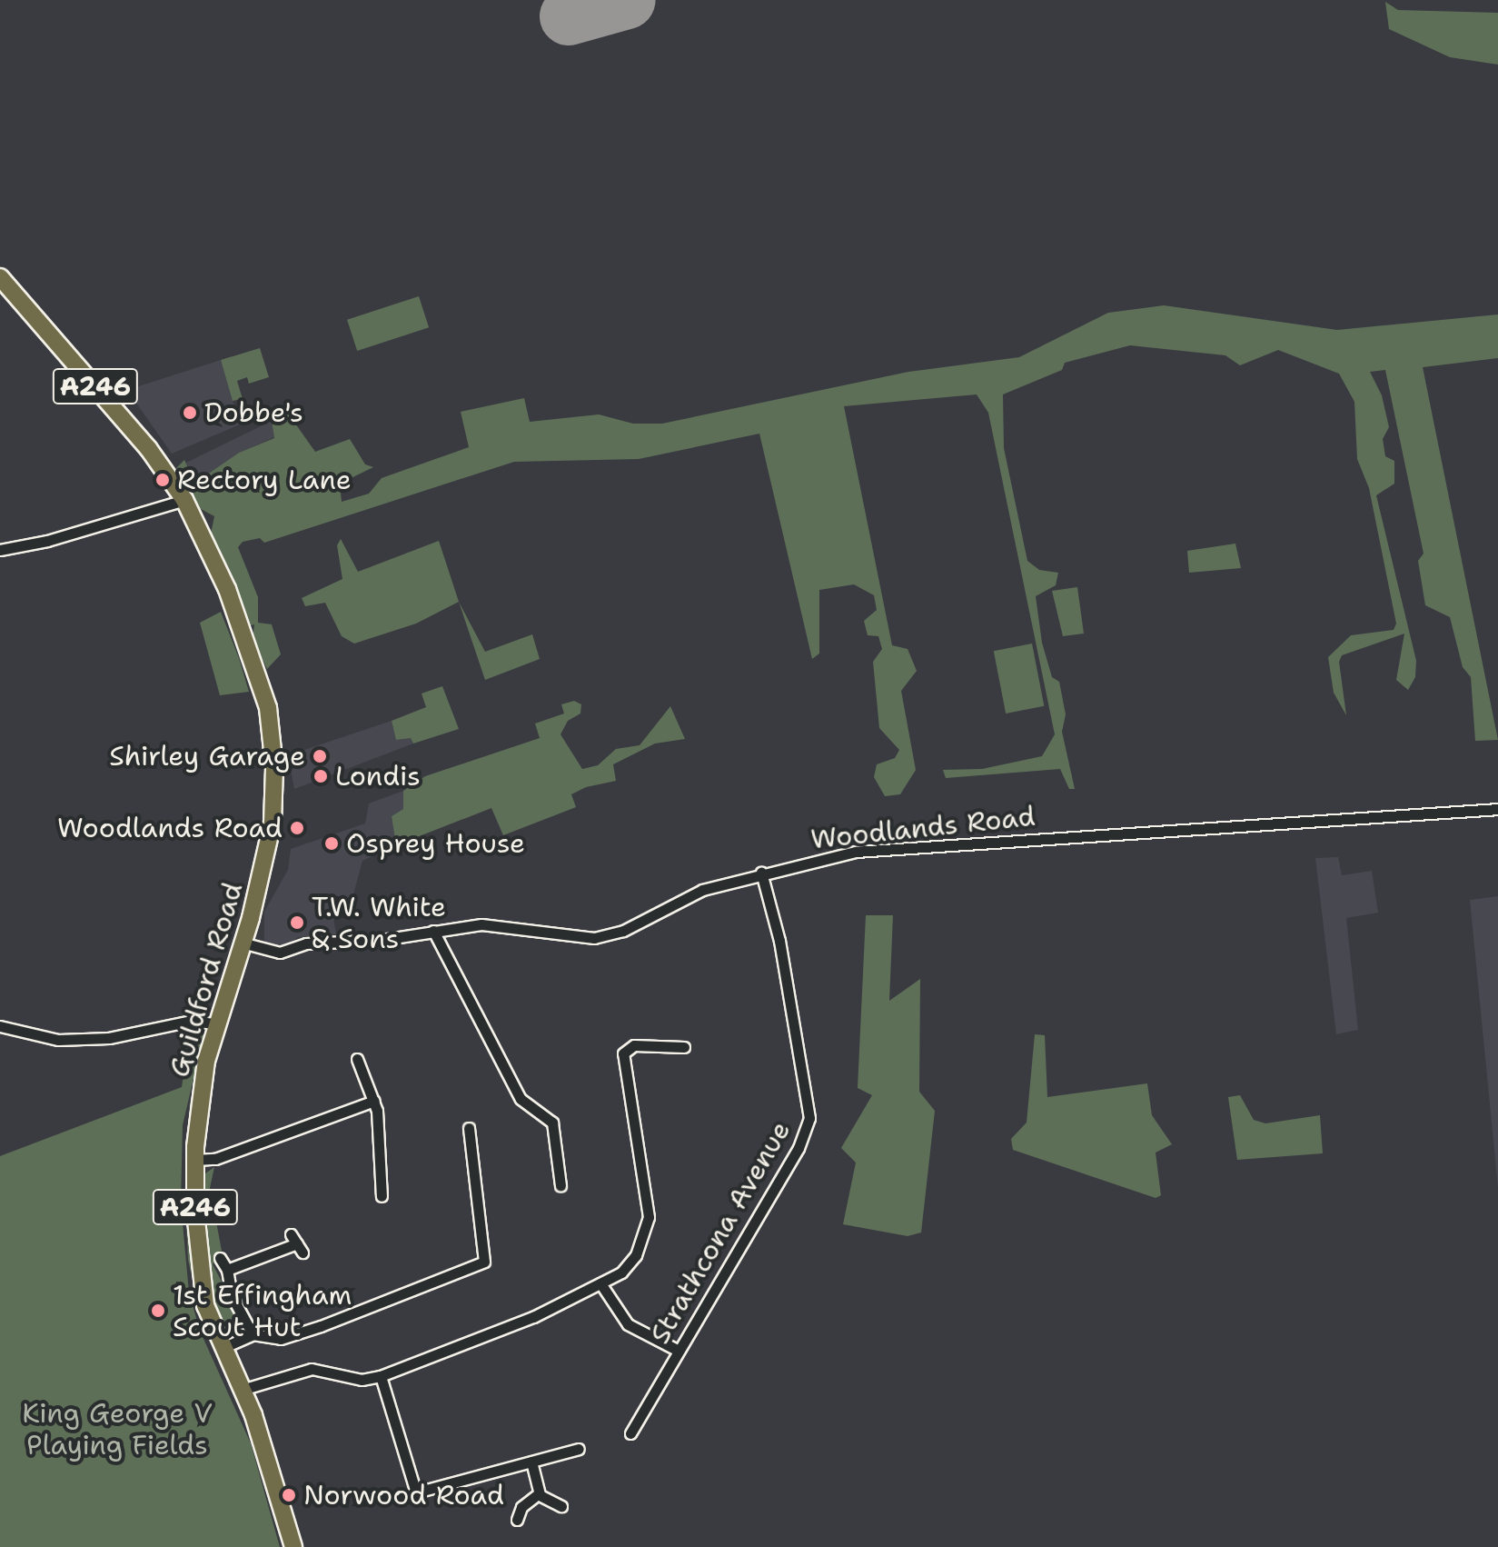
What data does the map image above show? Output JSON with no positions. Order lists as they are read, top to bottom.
{
  "streets": {
    "main road": ["A246", "Guildford Road"],
    "street": ["Woodlands Road", "Strathcona Avenue"]
  },
  "crossings": [
    ["Woodlands Road", "Guildford Road"],
    ["Woodlands Road", "Strathcona Avenue"]
  ],
  "parks": ["King George V Playing Fields"],
  "places": [
    "Dobbe's",
    "Rectory Lane",
    "Shirley Garage",
    "Londis",
    "Woodlands Road",
    "Osprey House",
    "T.W. White & Sons",
    "1st Effingham Scout Hut",
    "Norwood Road"
  ]
}
